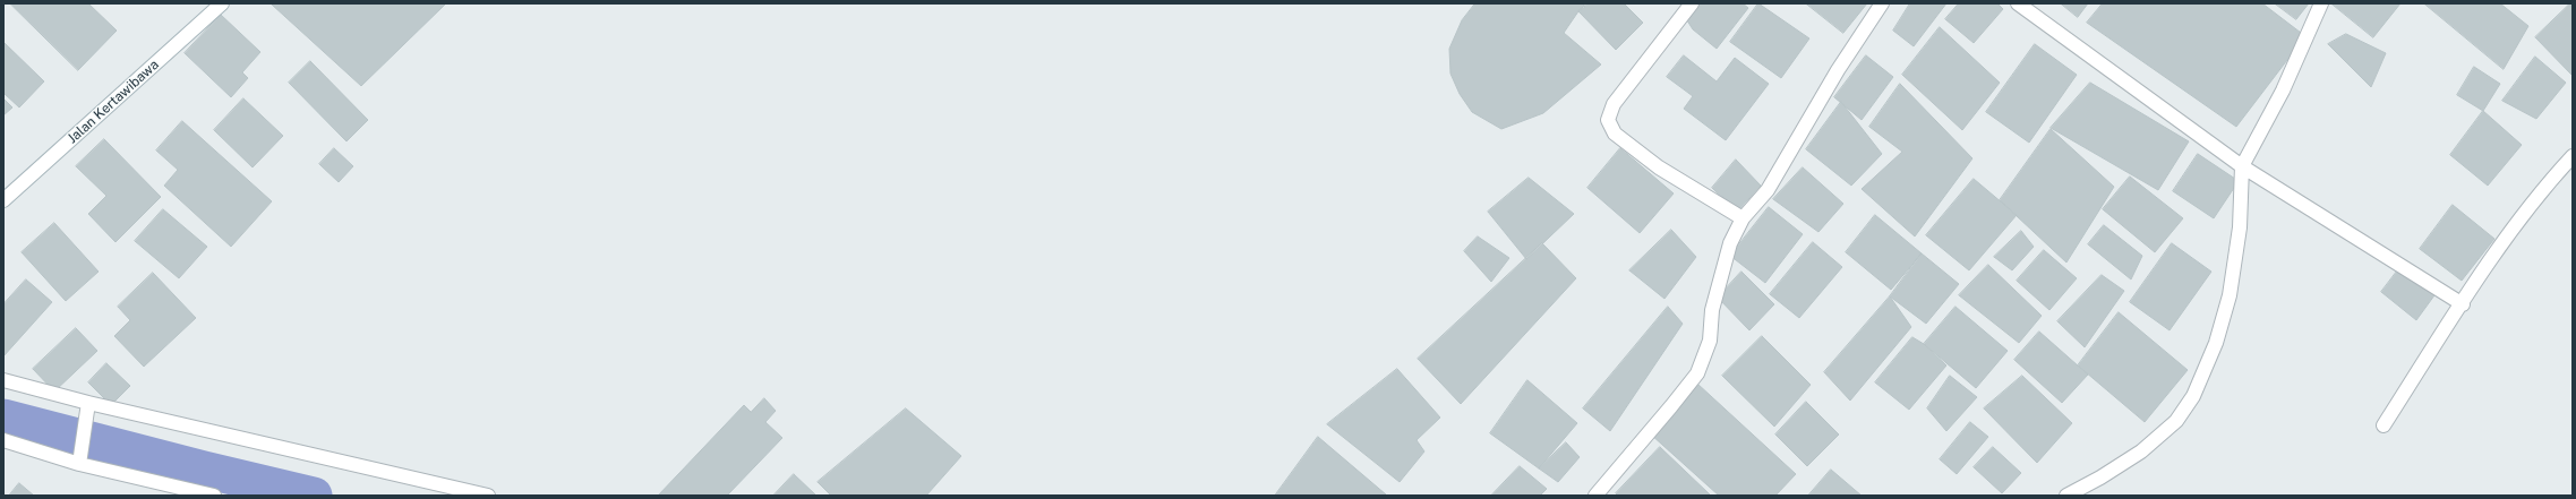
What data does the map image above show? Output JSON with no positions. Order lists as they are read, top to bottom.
{
  "streets": {
    "street": ["Jalan Kertawibawa"]
  }
}
